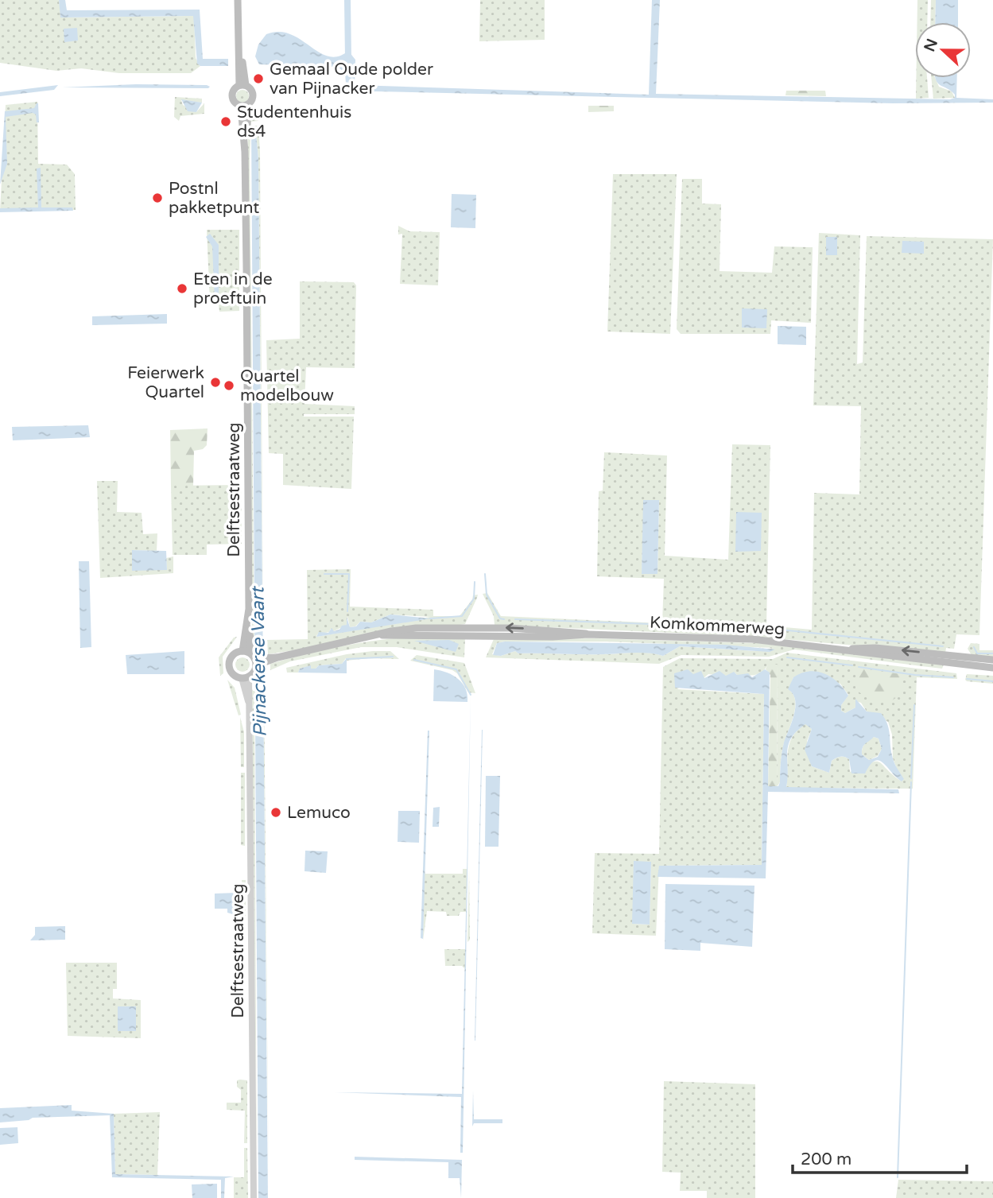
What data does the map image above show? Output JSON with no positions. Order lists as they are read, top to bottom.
{
  "streets": {
    "main road": ["Delftsestraatweg", "Komkommerweg"]
  },
  "crossings": [
    ["Delftsestraatweg", "Komkommerweg"]
  ],
  "water": ["Pijnackerse Vaart"],
  "places": [
    "Gemaal Oude polder van Pijnacker",
    "Studentenhuis ds4",
    "Postnl pakketpunt",
    "Eten in de proeftuin",
    "Feierwerk Quartel",
    "Quartel modelbouw",
    "Lemuco"
  ],
  "scale_bar": "200 m",
  "north": "left"
}
